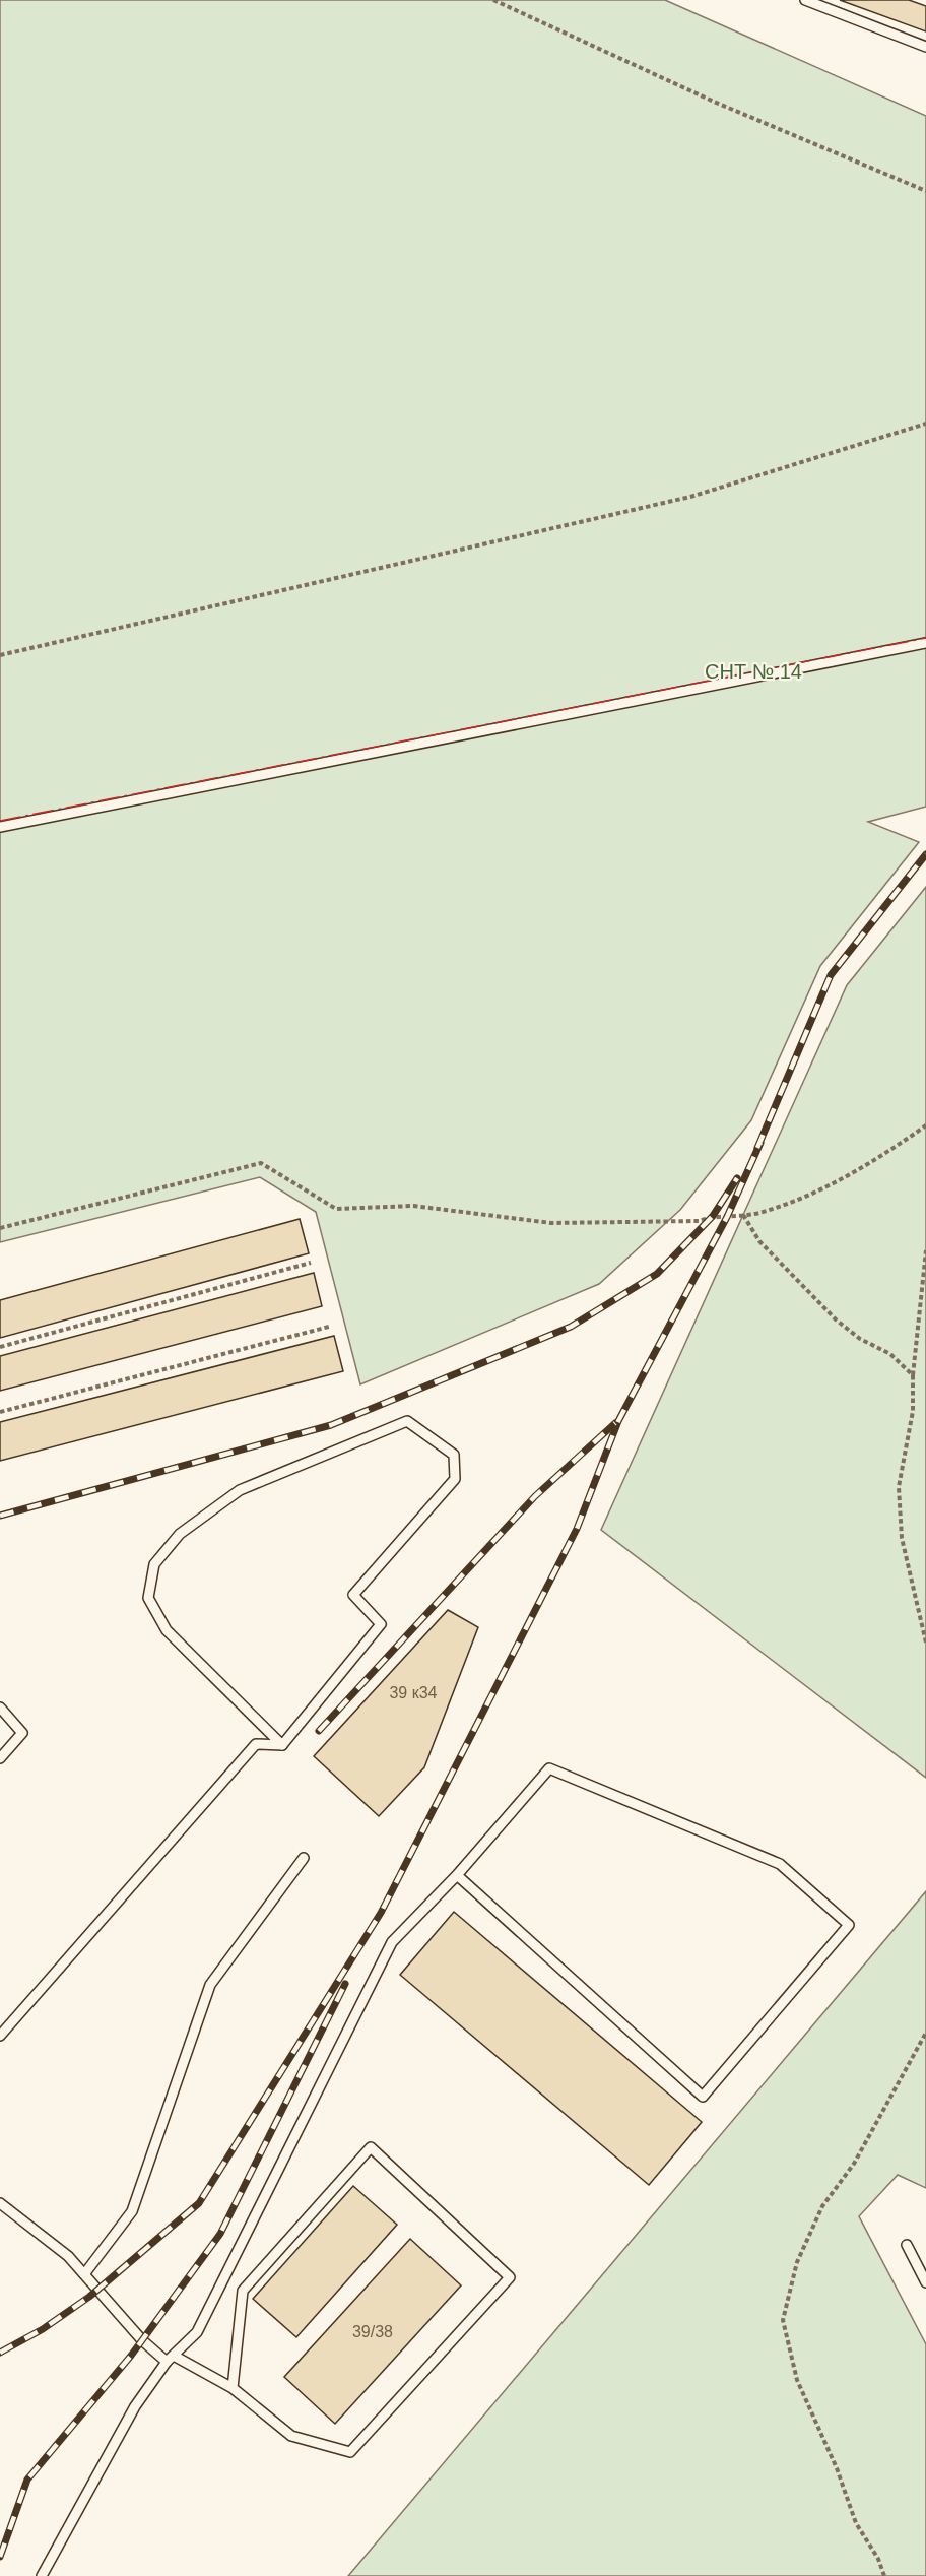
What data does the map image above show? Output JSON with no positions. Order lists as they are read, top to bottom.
{
  "parks": ["СНТ № 14"],
  "house_numbers": ["39 к34", "39/38"]
}
